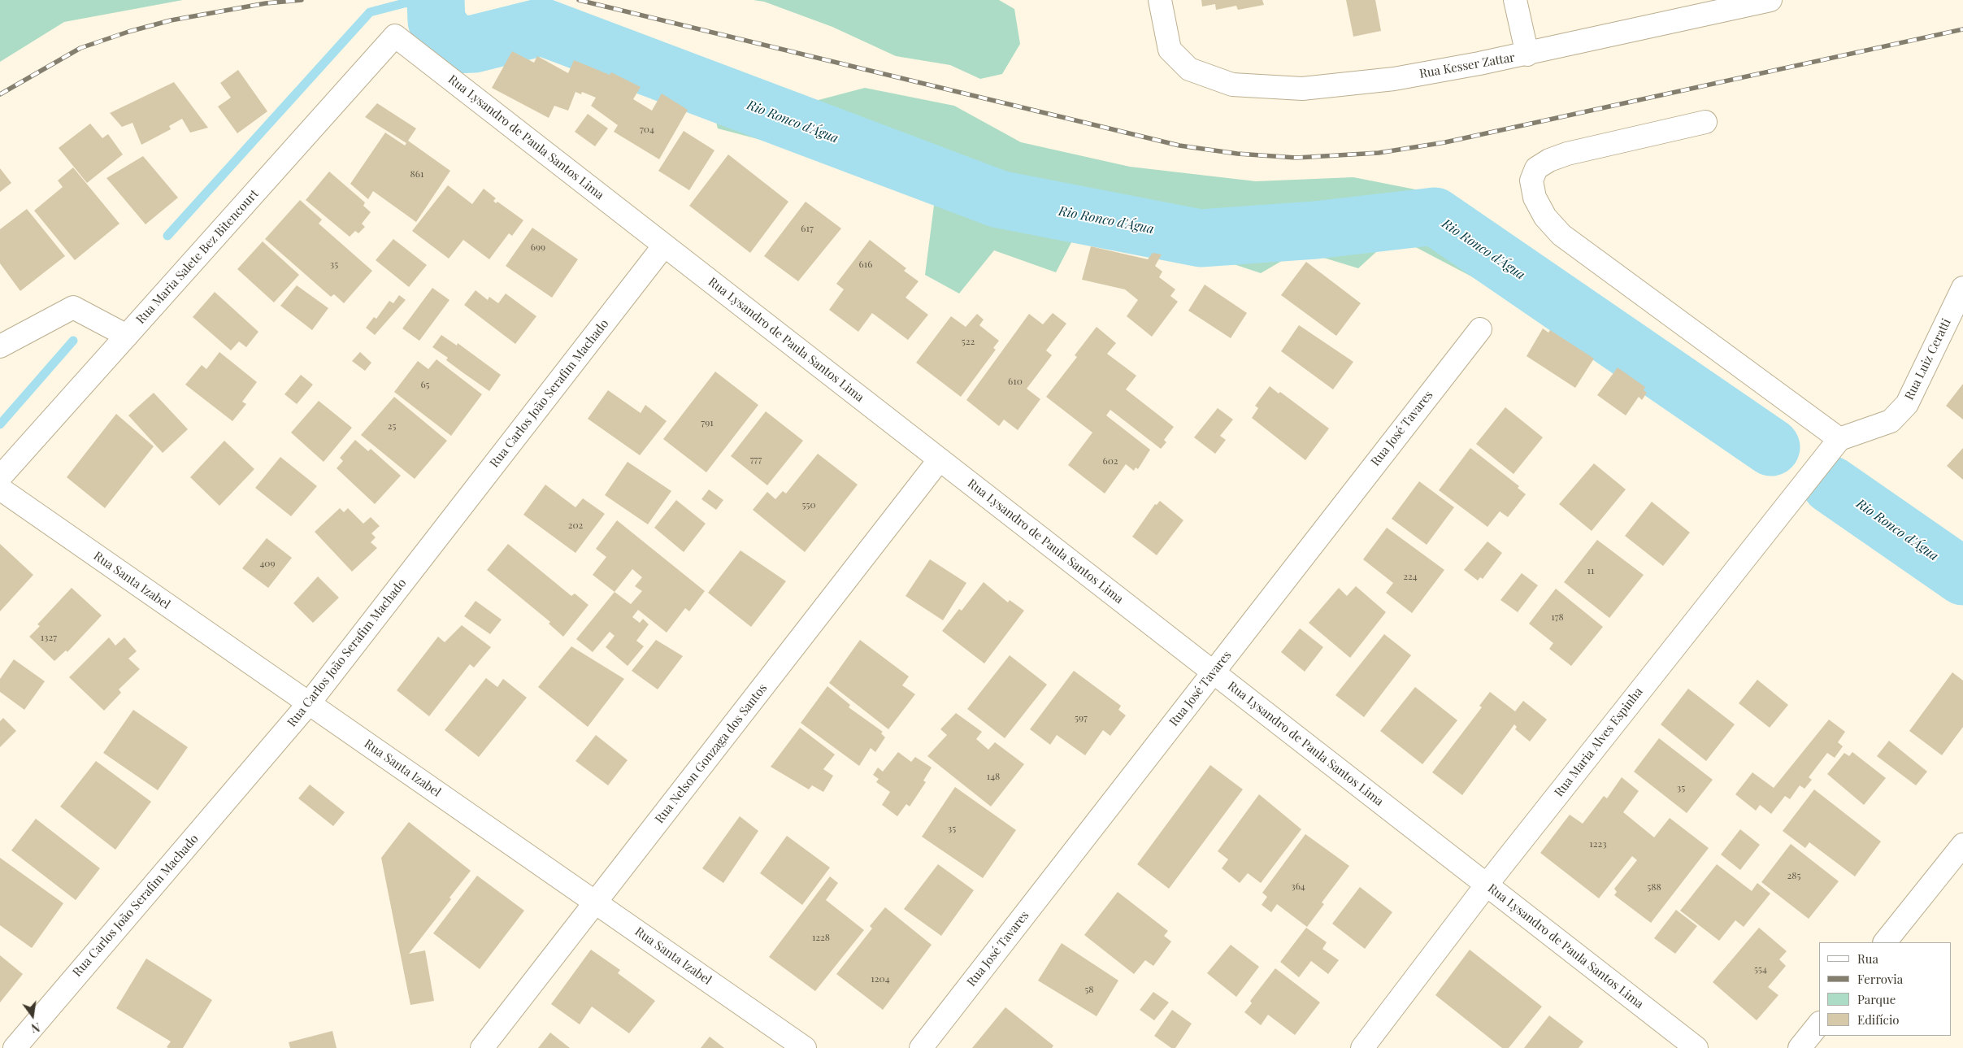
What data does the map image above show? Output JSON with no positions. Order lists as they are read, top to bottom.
{
  "streets": {
    "street": [
      "Rua Kesser Zattar",
      "Rua Lysandro de Paula Santos Lima",
      "Rua Maria Salete Bez Bitencourt",
      "Rua Luiz Ceratti",
      "Rua Carlos João Serafim Machado",
      "Rua José Tavares",
      "Rua Santa Izabel",
      "Rua Maria Alves Espinha",
      "Rua Nelson Gonzaga dos Santos"
    ]
  },
  "crossings": [
    ["Rua Lysandro de Paula Santos Lima", "Rua Maria Salete Bez Bitencourt"],
    ["Rua Lysandro de Paula Santos Lima", "Rua Carlos João Serafim Machado"],
    ["Rua Lysandro de Paula Santos Lima", "Rua José Tavares"],
    ["Rua Lysandro de Paula Santos Lima", "Rua Maria Alves Espinha"],
    ["Rua Lysandro de Paula Santos Lima", "Rua Nelson Gonzaga dos Santos"],
    ["Rua Luiz Ceratti", "Rua Maria Alves Espinha"],
    ["Rua Carlos João Serafim Machado", "Rua Santa Izabel"],
    ["Rua Santa Izabel", "Rua Nelson Gonzaga dos Santos"]
  ],
  "water": ["Rio Ronco d'Água"],
  "house_numbers": [
    "704",
    "861",
    "617",
    "699",
    "35",
    "616",
    "522",
    "610",
    "65",
    "791",
    "25",
    "777",
    "602",
    "550",
    "202",
    "409",
    "11",
    "224",
    "178",
    "1327",
    "597",
    "148",
    "35",
    "35",
    "1223",
    "285",
    "364",
    "588",
    "1228",
    "554",
    "1204",
    "58"
  ],
  "legend": [
    "Rua",
    "Ferrovia",
    "Parque",
    "Edifício"
  ],
  "north": "bottom"
}
